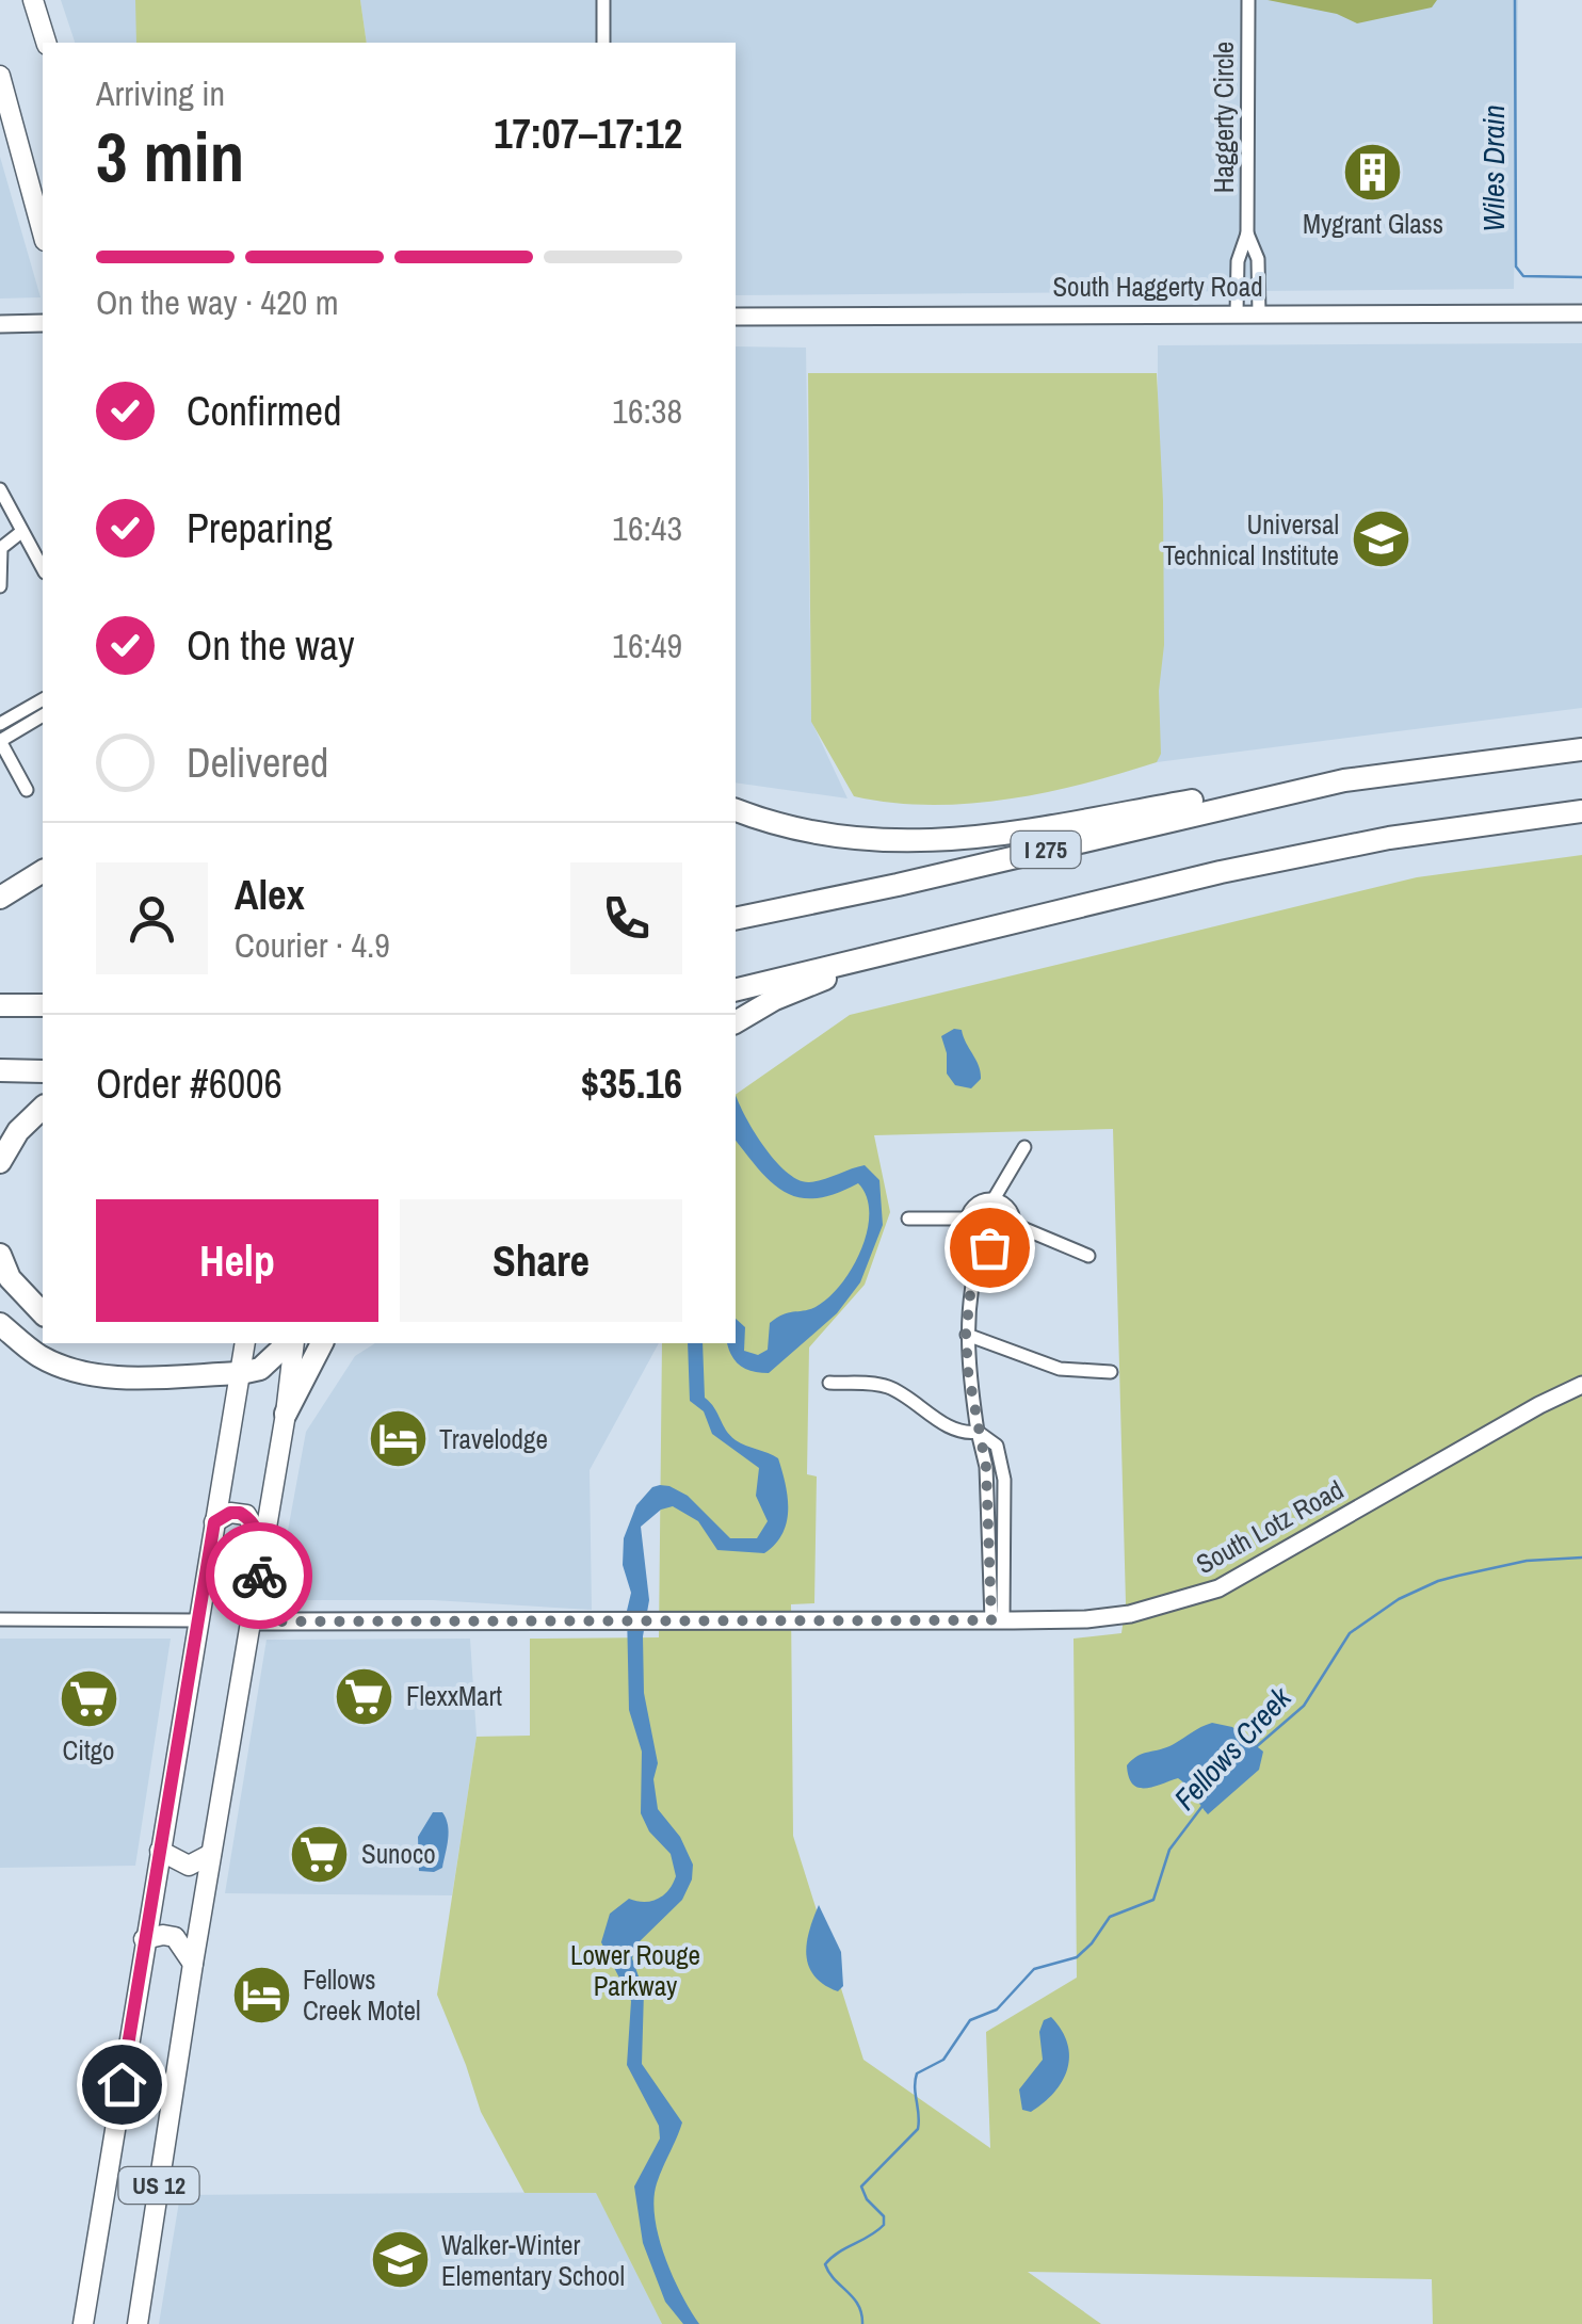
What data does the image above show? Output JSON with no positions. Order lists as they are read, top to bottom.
{
  "streets": {
    "highway": ["I 275"],
    "main road": ["US 12"],
    "street": ["Haggerty Circle", "South Haggerty Road", "South Lotz Road"]
  },
  "crossings": [
    ["Haggerty Circle", "South Haggerty Road"],
    ["South Lotz Road", "US 12"]
  ],
  "water": ["Wiles Drain", "Fellows Creek"],
  "parks": ["Lower Rouge Parkway"],
  "places": {
    "building": ["Mygrant Glass"],
    "school or university": ["Universal Technical Institute", "Walker-Winter Elementary School"],
    "hotel": ["Travelodge", "Fellows Creek Motel"],
    "supermarket": ["FlexxMart", "Citgo", "Sunoco"]
  },
  "page": {
    "heading": ["3 min", "Arriving in", "17:07–17:12"],
    "panel": [
      "Alex",
      "Courier · 4.9",
      "Order #6006",
      "$35.16"
    ],
    "bar": "On the way · 420 m",
    "list": [
      ["Confirmed", "16:38"],
      ["Preparing", "16:43"],
      ["On the way", "16:49"],
      "Delivered"
    ],
    "buttons": ["Help", "Share"]
  }
}
